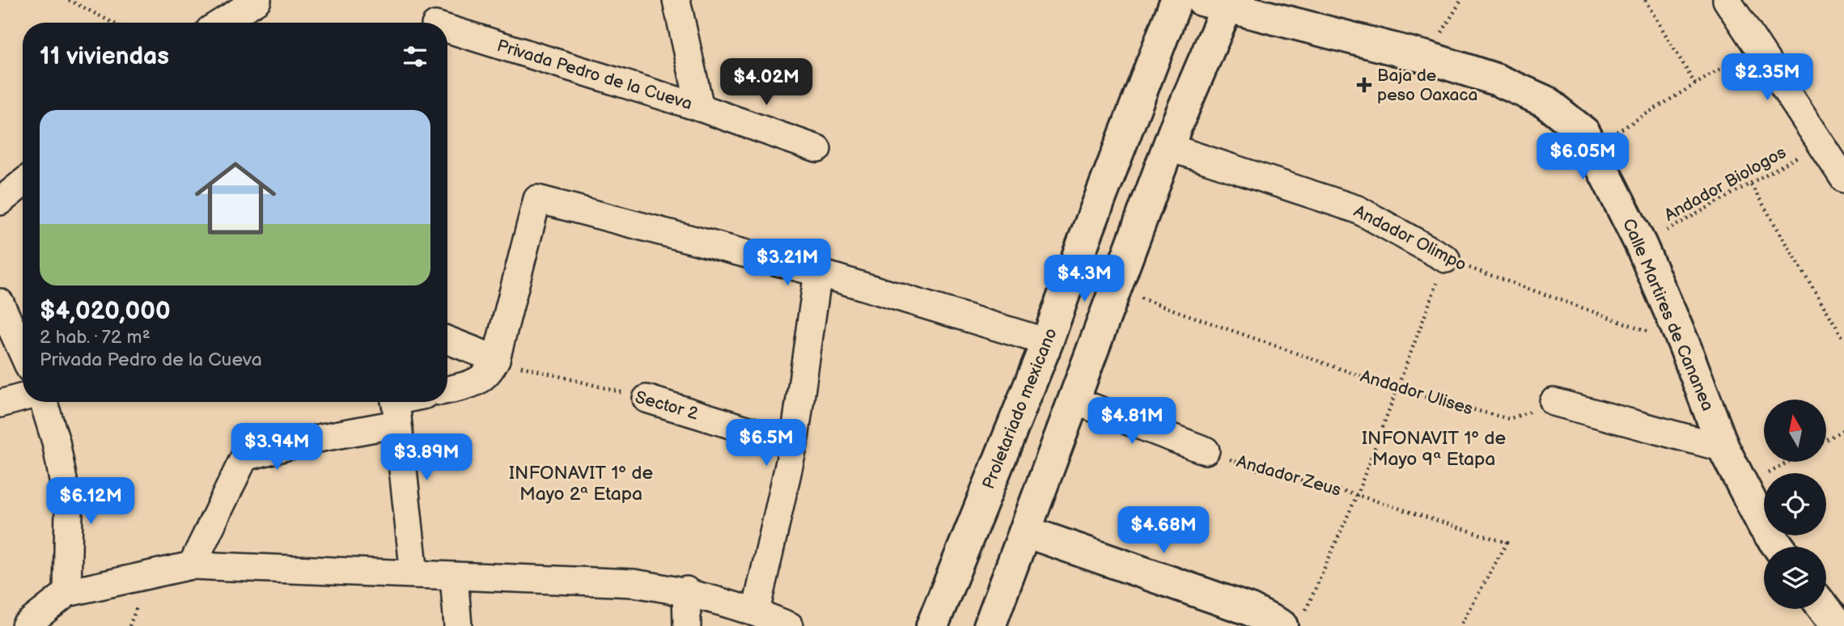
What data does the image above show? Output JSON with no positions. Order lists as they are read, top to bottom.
{
  "streets": {
    "main road": ["Calle Martires de Cananea", "Proletariado mexicano"],
    "street": ["Privada Pedro de la Cueva", "Andador Olimpo", "Sector 2"],
    "path": ["Andador Biologos", "Andador Ulises", "Andador Zeus"]
  },
  "crossings": [
    ["Andador Biologos", "Calle Martires de Cananea"],
    ["Andador Olimpo", "Calle Martires de Cananea"]
  ],
  "districts": ["INFONAVIT 1º de Mayo 9ª Etapa", "INFONAVIT 1º de Mayo 2ª Etapa"],
  "places": {
    "health": ["Baja de peso Oaxaca"]
  },
  "north": "top",
  "page": {
    "heading": "11 viviendas",
    "price": [
      "$2.35M",
      "$4.02M",
      "$6.05M",
      "$3.21M",
      "$4.3M",
      "$4.81M",
      "$6.5M",
      "$3.94M",
      "$3.89M",
      "$6.12M",
      "$4.68M"
    ],
    "list": [
      {
        "name": "$4,020,000",
        "note": "2 hab. · 72 m² · Privada Pedro de la Cueva"
      }
    ]
  }
}
